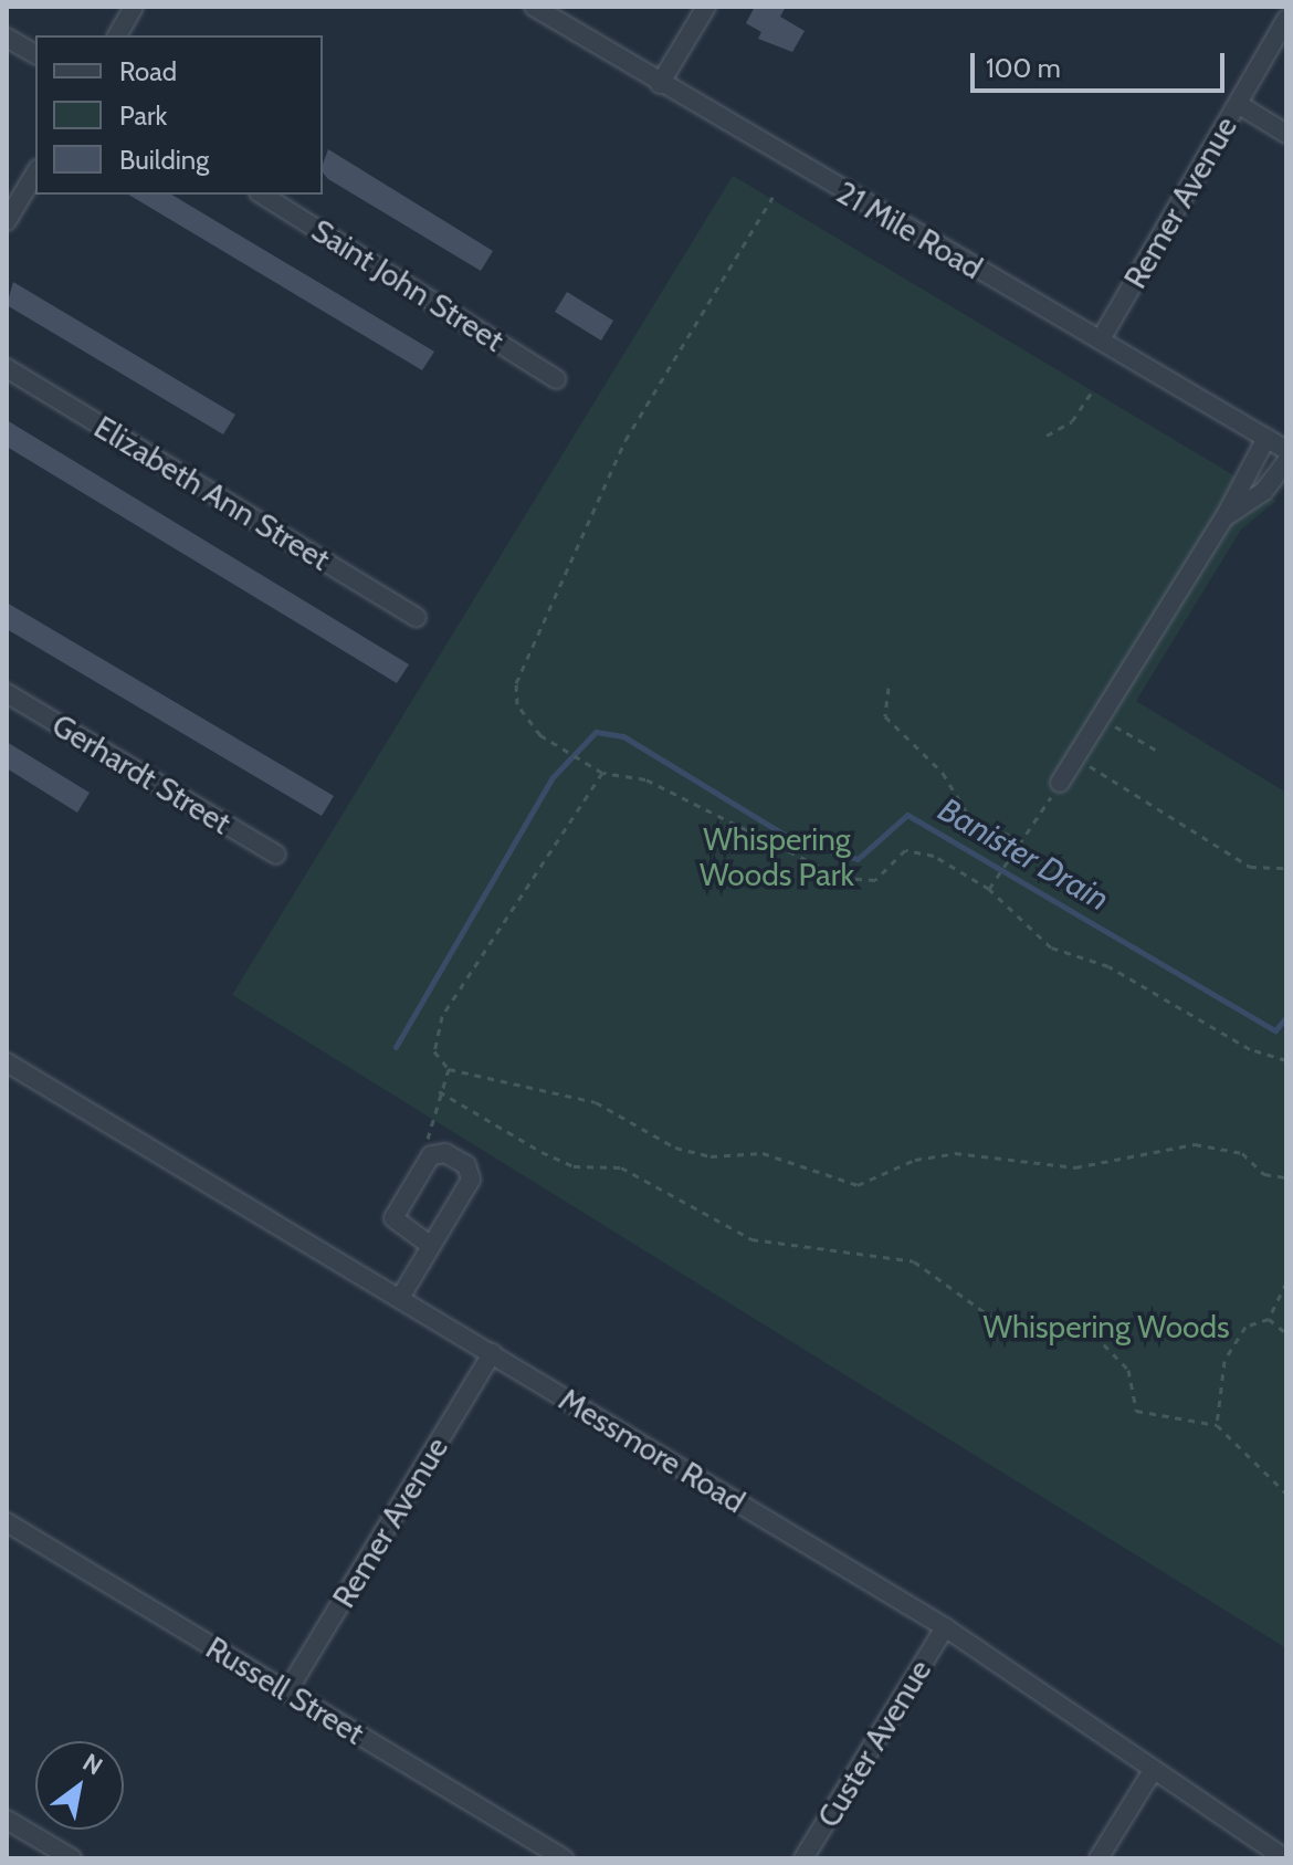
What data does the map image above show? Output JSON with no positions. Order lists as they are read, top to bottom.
{
  "streets": {
    "street": [
      "Remer Avenue",
      "21 Mile Road",
      "Saint John Street",
      "Elizabeth Ann Street",
      "Gerhardt Street",
      "Messmore Road",
      "Russell Street",
      "Custer Avenue"
    ]
  },
  "crossings": [
    ["Remer Avenue", "21 Mile Road"],
    ["Remer Avenue", "Messmore Road"],
    ["Remer Avenue", "Russell Street"],
    ["Messmore Road", "Custer Avenue"]
  ],
  "water": ["Banister Drain"],
  "parks": ["Whispering Woods Park", "Whispering Woods"],
  "legend": ["Road", "Park", "Building"],
  "scale_bar": "100 m",
  "north": "top right"
}
